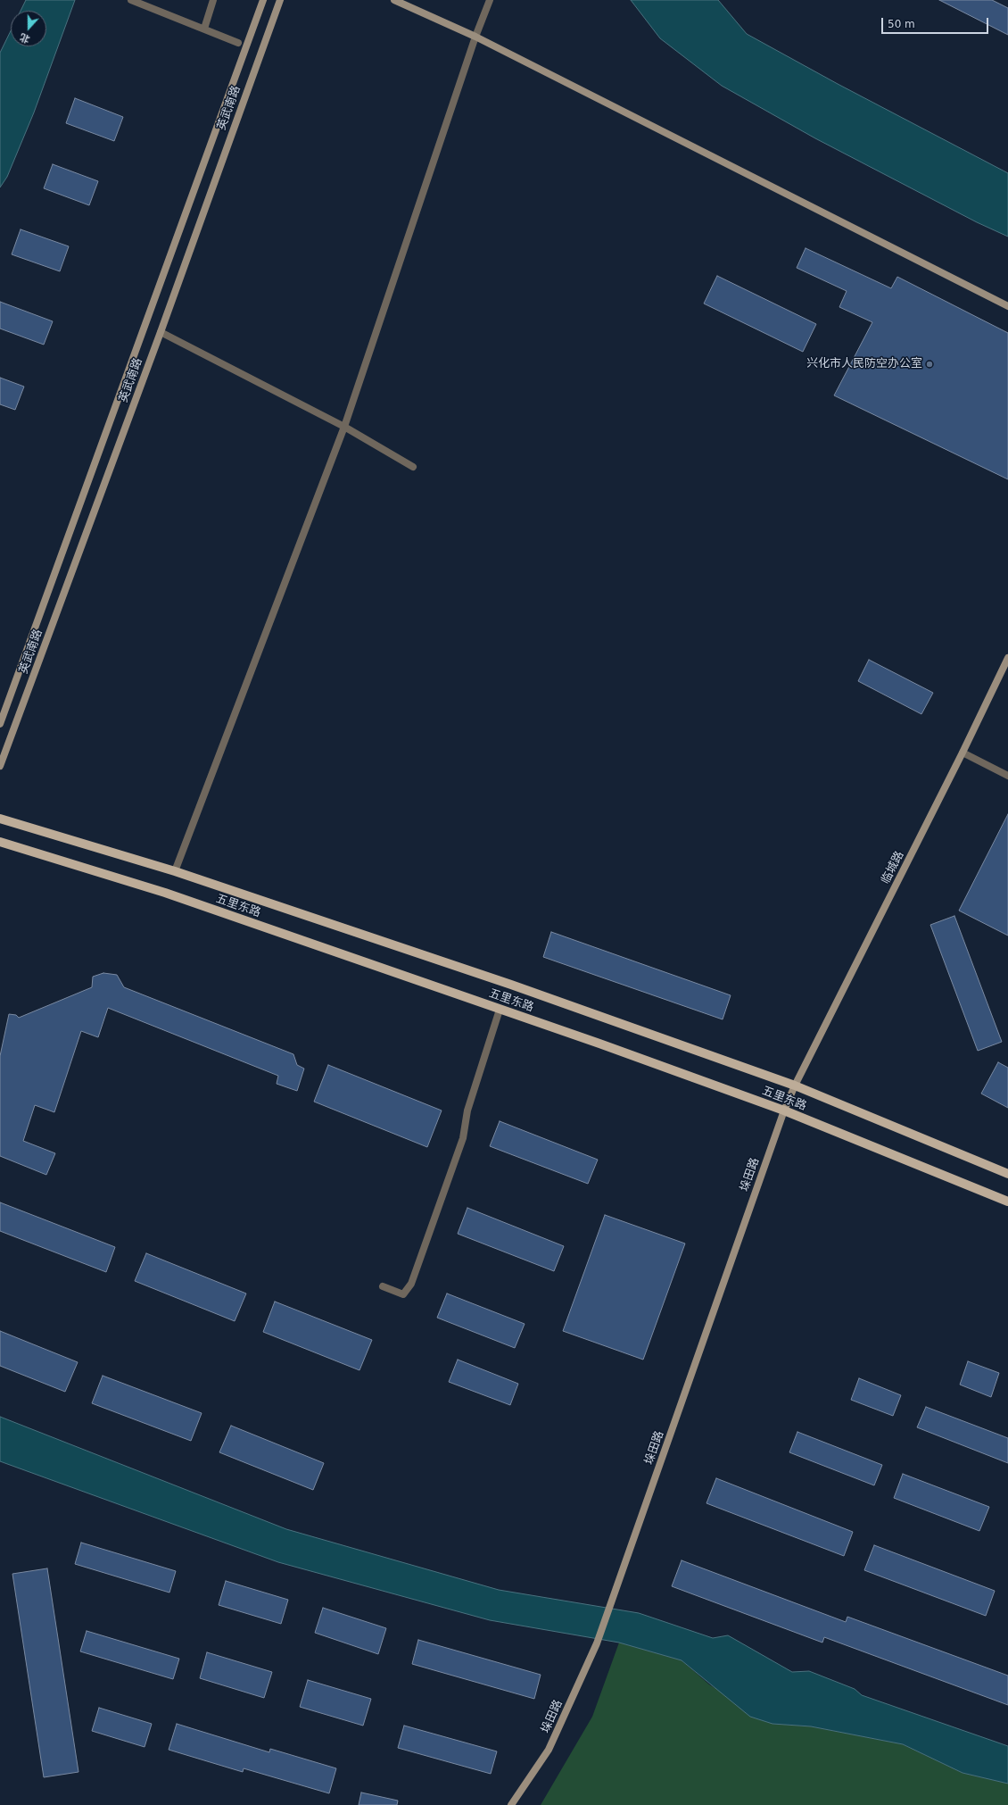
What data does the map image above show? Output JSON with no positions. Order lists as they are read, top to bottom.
{
  "streets": {
    "main road": ["五里东路"],
    "street": ["英武南路", "临城路", "垛田路"]
  },
  "crossings": [
    ["临城路", "五里东路"],
    ["临城路", "垛田路"],
    ["五里东路", "垛田路"]
  ],
  "places": ["兴化市人民防空办公室"],
  "scale_bar": "50 m",
  "north": "bottom"
}
